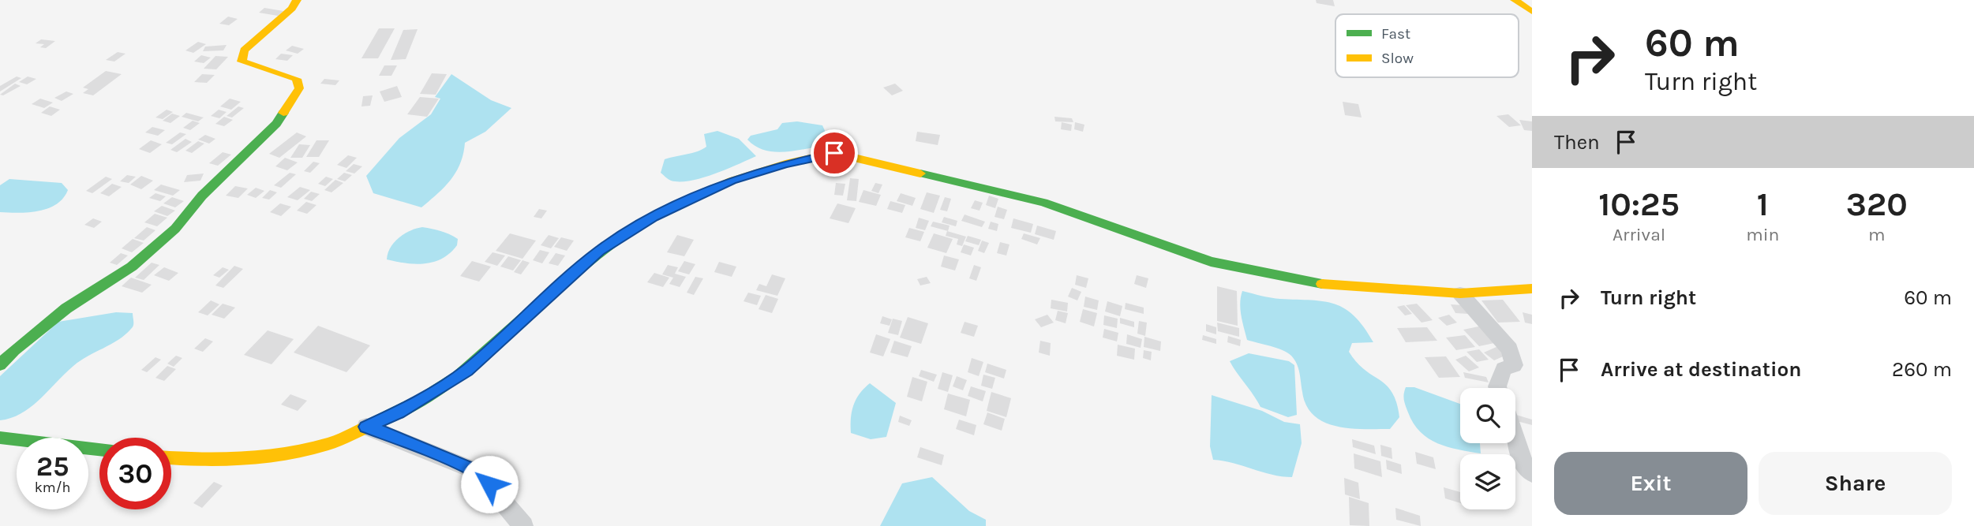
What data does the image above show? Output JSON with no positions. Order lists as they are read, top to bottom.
{
  "legend": ["Fast", "Slow"],
  "page": {
    "turn": ["60 m", "Turn right"],
    "then": "Then",
    "eta": [
      "10:25",
      "Arrival",
      "1",
      "min",
      "320",
      "m"
    ],
    "list": [
      {
        "name": "Turn right",
        "value": "60 m"
      },
      {
        "name": "Arrive at destination",
        "value": "260 m"
      }
    ],
    "speed": "25 km/h",
    "limit": "30",
    "buttons": ["Exit", "Share"]
  }
}
